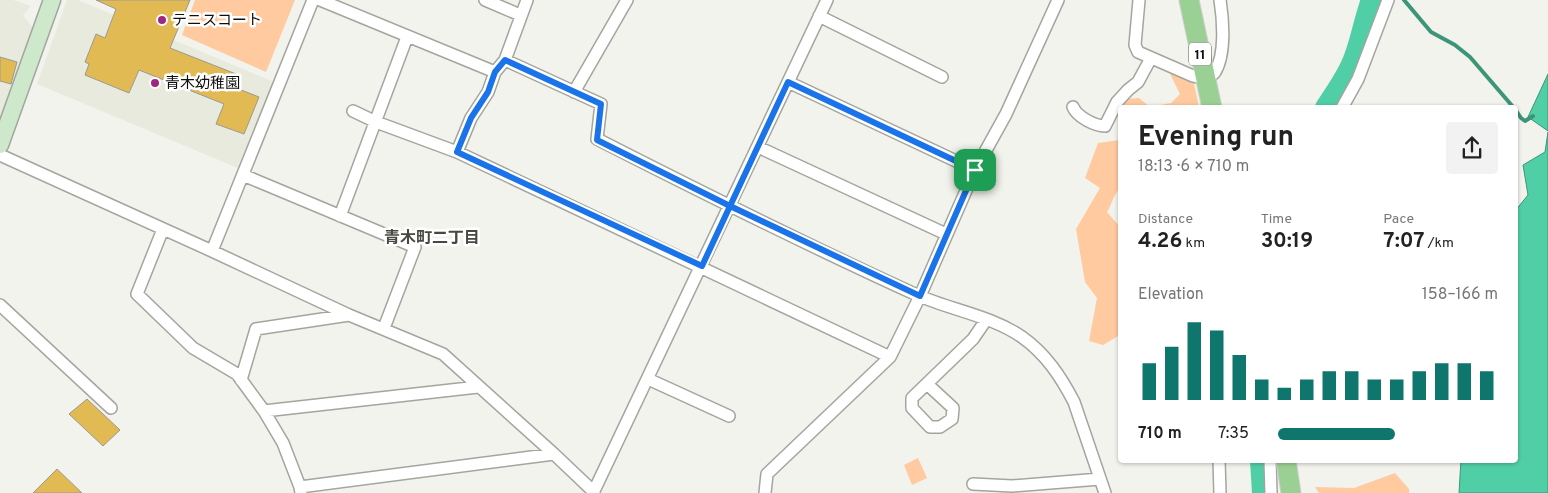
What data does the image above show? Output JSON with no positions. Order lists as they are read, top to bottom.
{
  "streets": {
    "main road": ["11"]
  },
  "districts": ["青木町二丁目"],
  "places": ["テニスコート", "青木幼稚園"],
  "page": {
    "heading": ["Evening run", "18:13 · 6 × 710 m"],
    "stats": [
      ["Distance", "4.26 km"],
      ["Time", "30:19"],
      ["Pace", "7:07 /km"]
    ],
    "chart": ["Elevation", "158–166 m"],
    "list": [
      {
        "name": "710 m",
        "note": "7:35"
      }
    ]
  }
}
